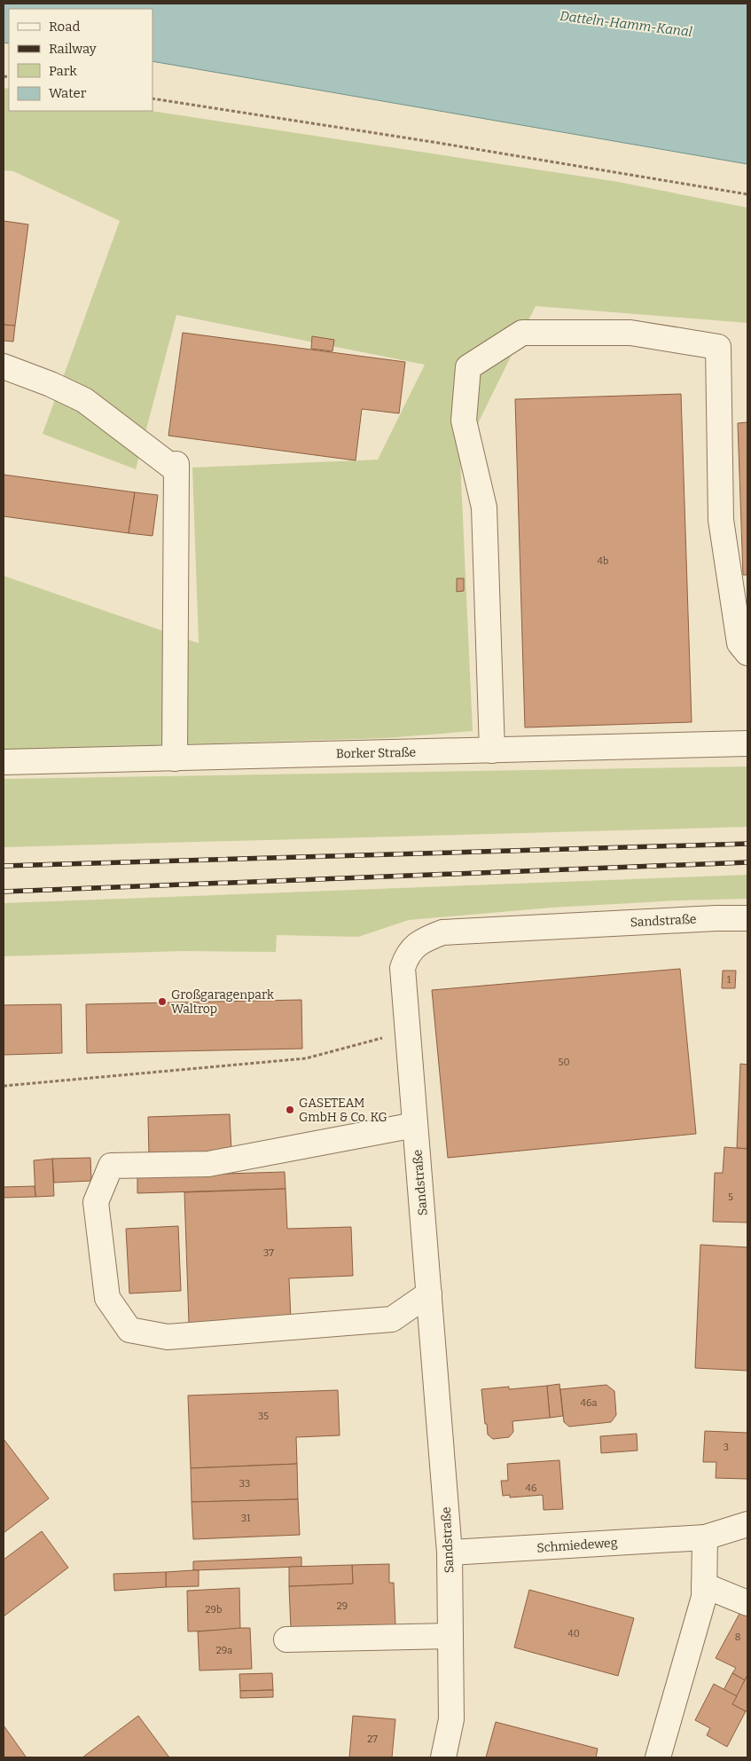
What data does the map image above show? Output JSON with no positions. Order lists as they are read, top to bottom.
{
  "streets": {
    "street": ["Borker Straße", "Sandstraße", "Schmiedeweg"]
  },
  "crossings": [
    ["Sandstraße", "Schmiedeweg"]
  ],
  "water": ["Datteln-Hamm-Kanal"],
  "places": ["Großgaragenpark Waltrop", "GASETEAM GmbH & Co. KG"],
  "house_numbers": [
    "4b",
    "1",
    "50",
    "5",
    "37",
    "46a",
    "35",
    "3",
    "33",
    "46",
    "31",
    "29",
    "29b",
    "40",
    "8",
    "29a",
    "27"
  ],
  "legend": [
    "Road",
    "Railway",
    "Park",
    "Water"
  ]
}
